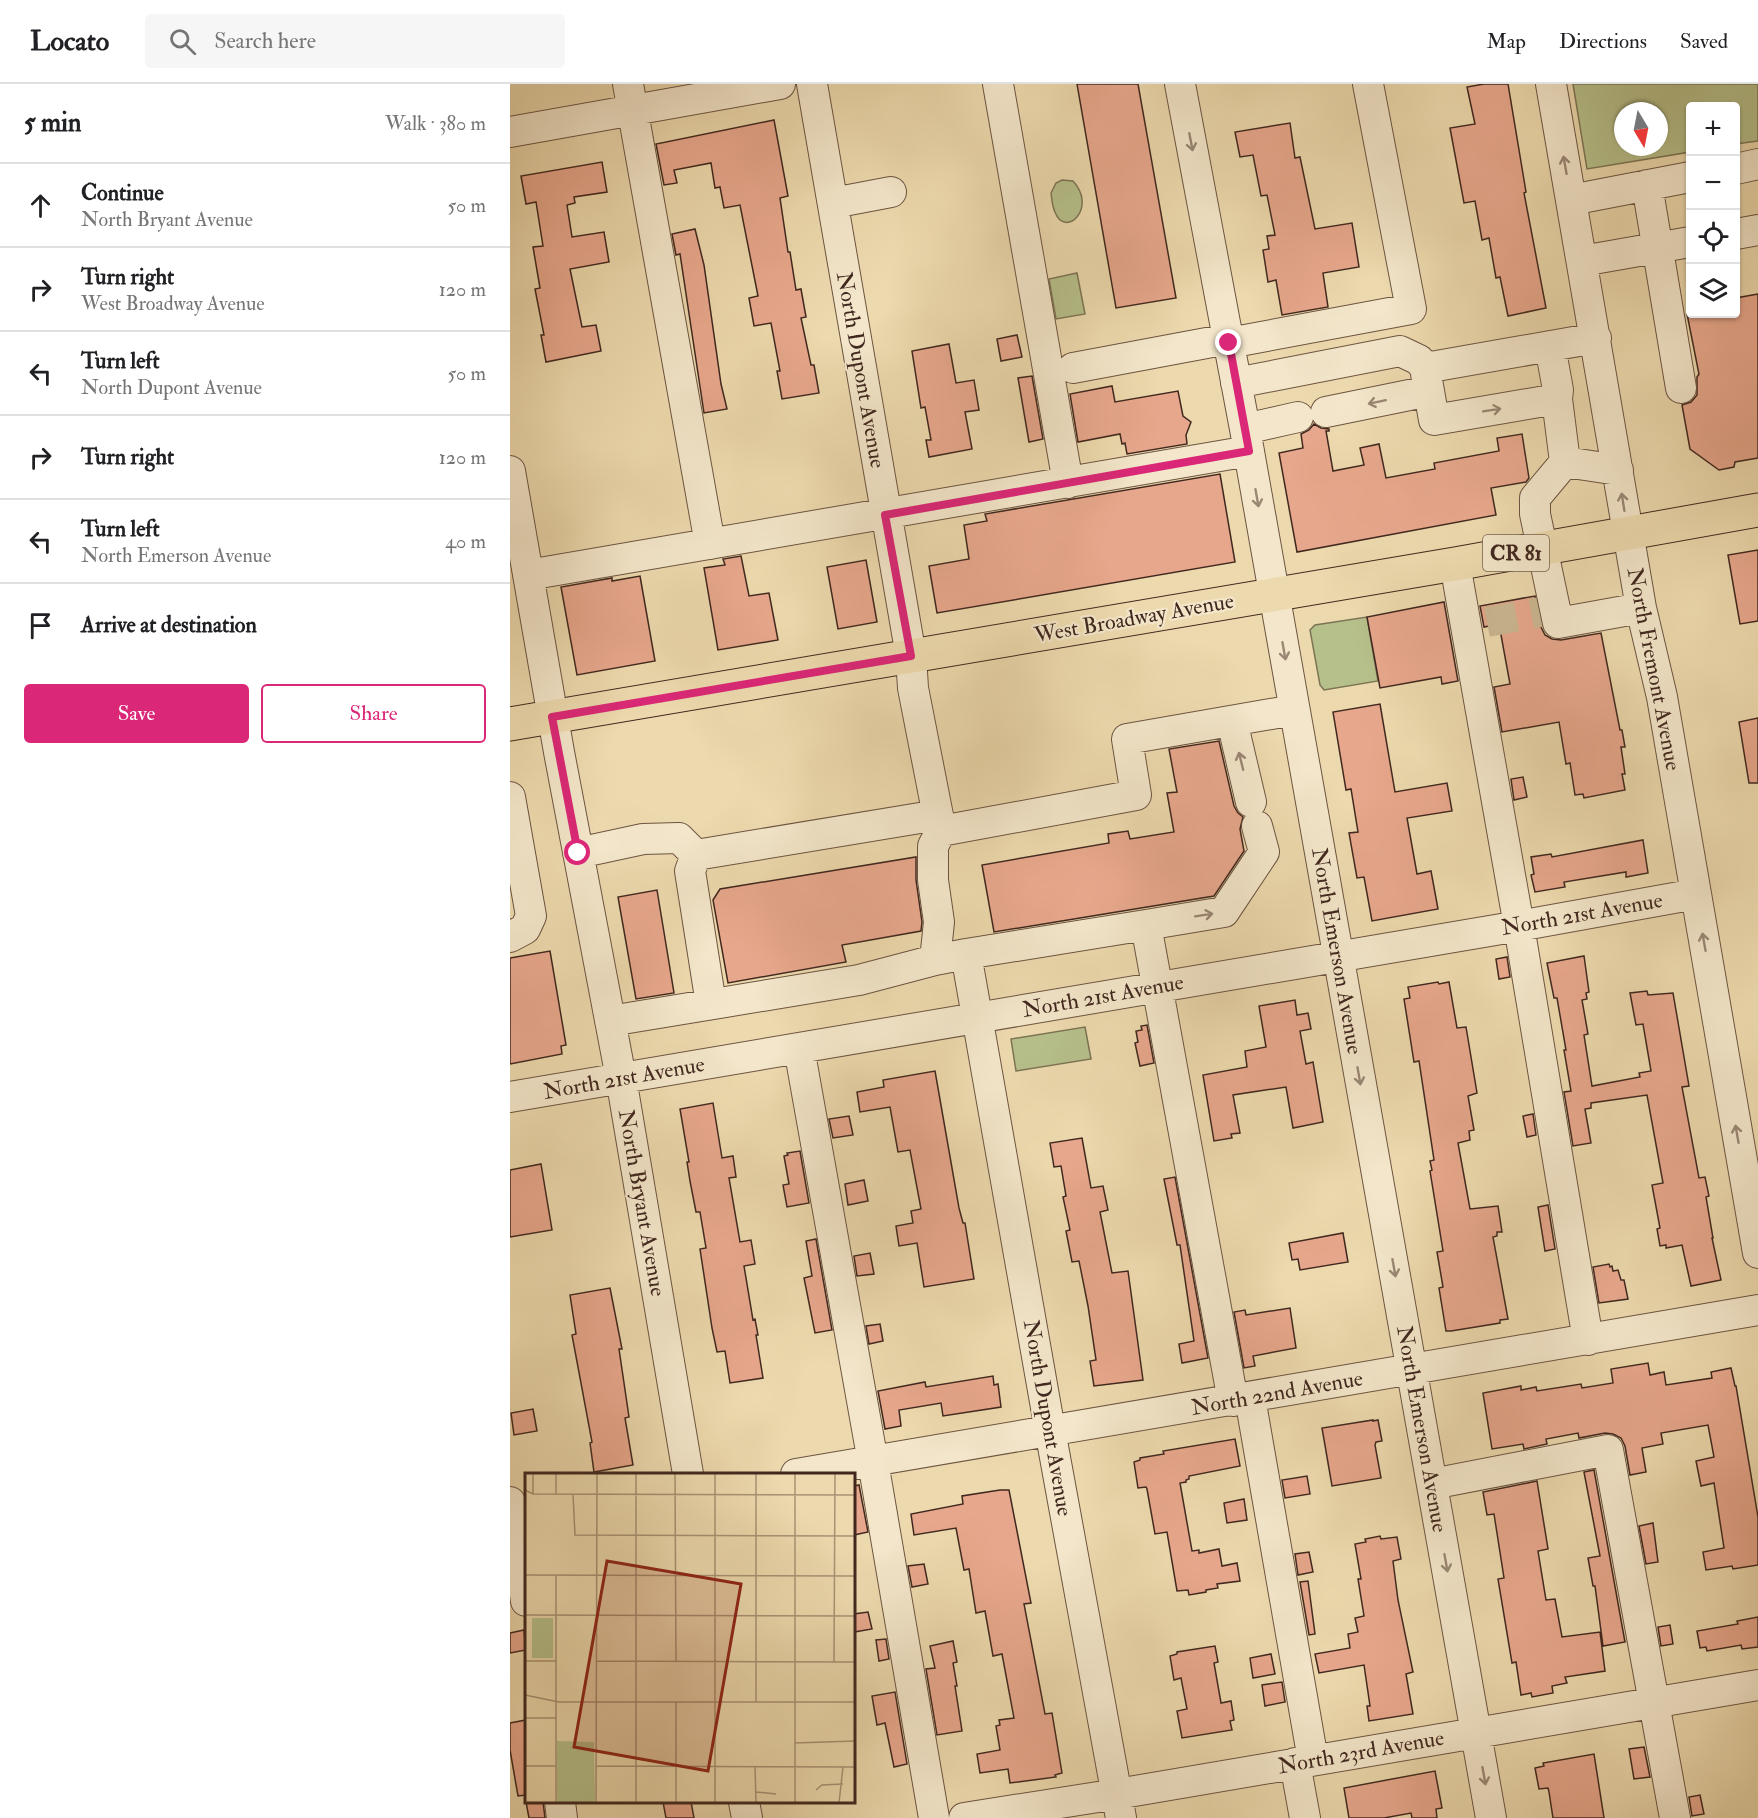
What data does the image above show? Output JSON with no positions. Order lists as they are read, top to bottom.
{
  "streets": {
    "main road": ["CR 81", "West Broadway Avenue"],
    "street": [
      "North Dupont Avenue",
      "North Fremont Avenue",
      "North 21st Avenue",
      "North Emerson Avenue",
      "North Bryant Avenue",
      "North 22nd Avenue",
      "North 23rd Avenue"
    ]
  },
  "crossings": [
    ["North Dupont Avenue", "West Broadway Avenue"],
    ["North Dupont Avenue", "North 21st Avenue"],
    ["North Dupont Avenue", "North 22nd Avenue"],
    ["North Dupont Avenue", "North 23rd Avenue"],
    ["West Broadway Avenue", "North Fremont Avenue"],
    ["West Broadway Avenue", "North Emerson Avenue"],
    ["West Broadway Avenue", "North Bryant Avenue"],
    ["North Fremont Avenue", "North 21st Avenue"],
    ["North 21st Avenue", "North Emerson Avenue"],
    ["North 21st Avenue", "North Bryant Avenue"],
    ["North Emerson Avenue", "North 22nd Avenue"],
    ["North Emerson Avenue", "North 23rd Avenue"]
  ],
  "north": "bottom",
  "page": {
    "header": "Locato",
    "search": "Search here",
    "nav": ["Map", "Directions", "Saved"],
    "heading": ["5 min", "Walk · 380 m"],
    "map_buttons": ["+", "−"],
    "list": [
      ["Continue", "North Bryant Avenue", "50 m"],
      ["Turn right", "West Broadway Avenue", "120 m"],
      ["Turn left", "North Dupont Avenue", "50 m"],
      ["Turn right", "120 m"],
      ["Turn left", "North Emerson Avenue", "40 m"],
      "Arrive at destination"
    ],
    "buttons": ["Save", "Share"]
  }
}
